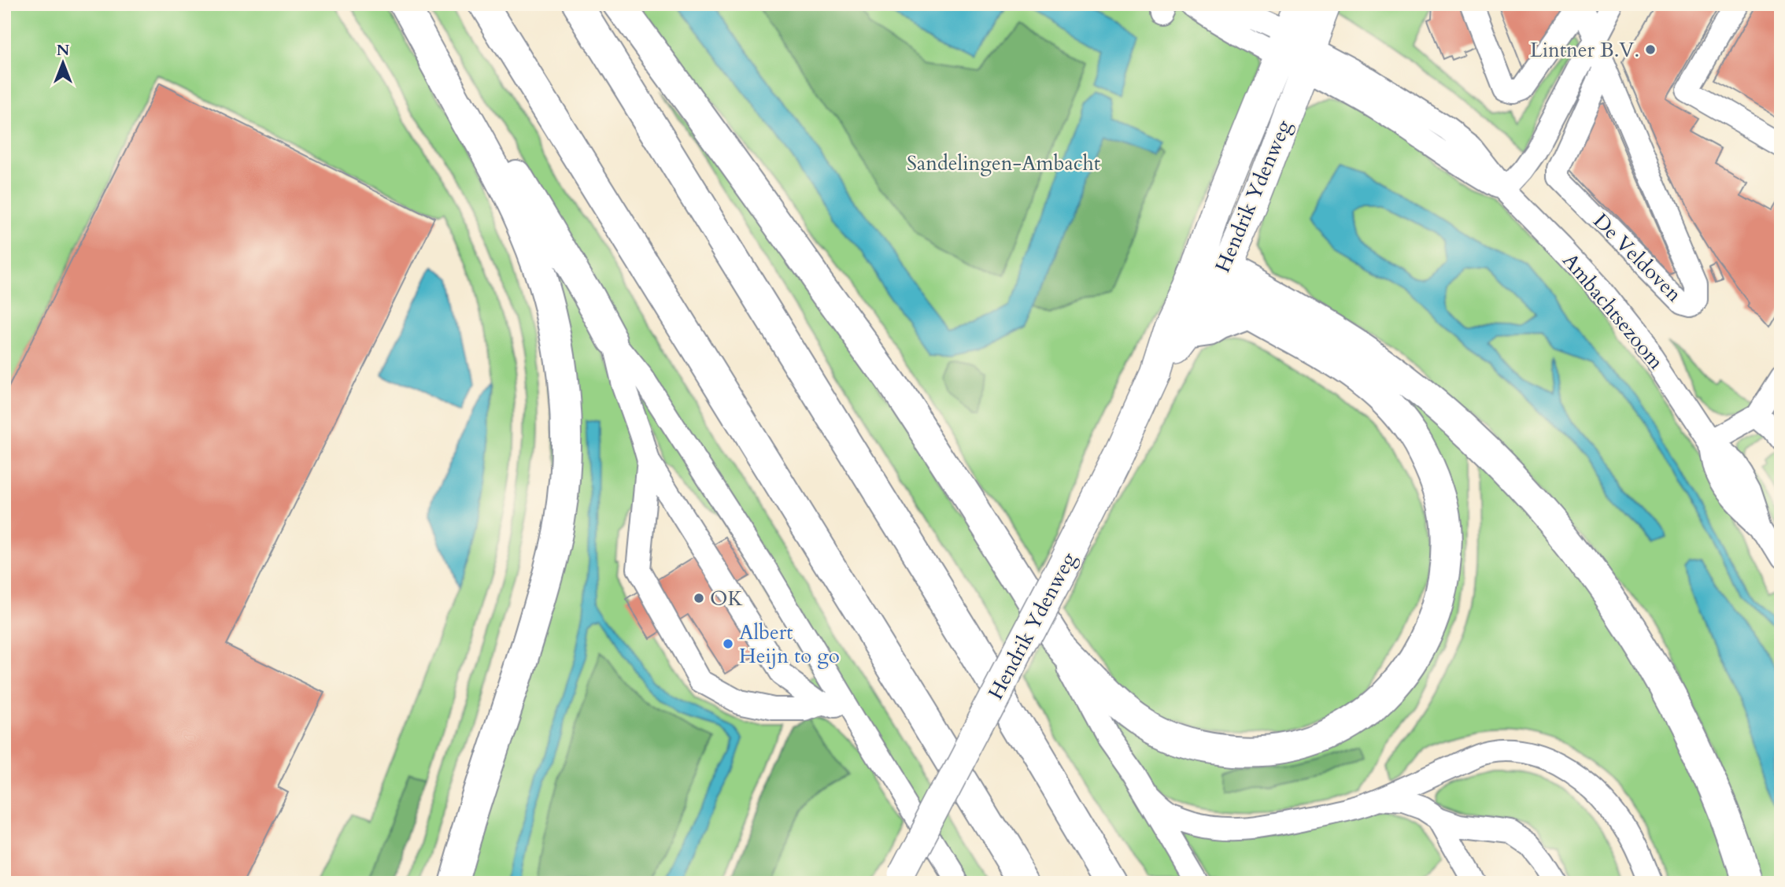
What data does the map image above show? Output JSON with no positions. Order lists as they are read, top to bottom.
{
  "streets": {
    "main road": ["Hendrik Ydenweg"],
    "street": ["De Veldoven", "Ambachtsezoom"]
  },
  "crossings": [
    ["Hendrik Ydenweg", "Ambachtsezoom"]
  ],
  "parks": ["Sandelingen-Ambacht"],
  "places": ["Lintner B.V.", "OK", "Albert Heijn to go"],
  "north": "top"
}
